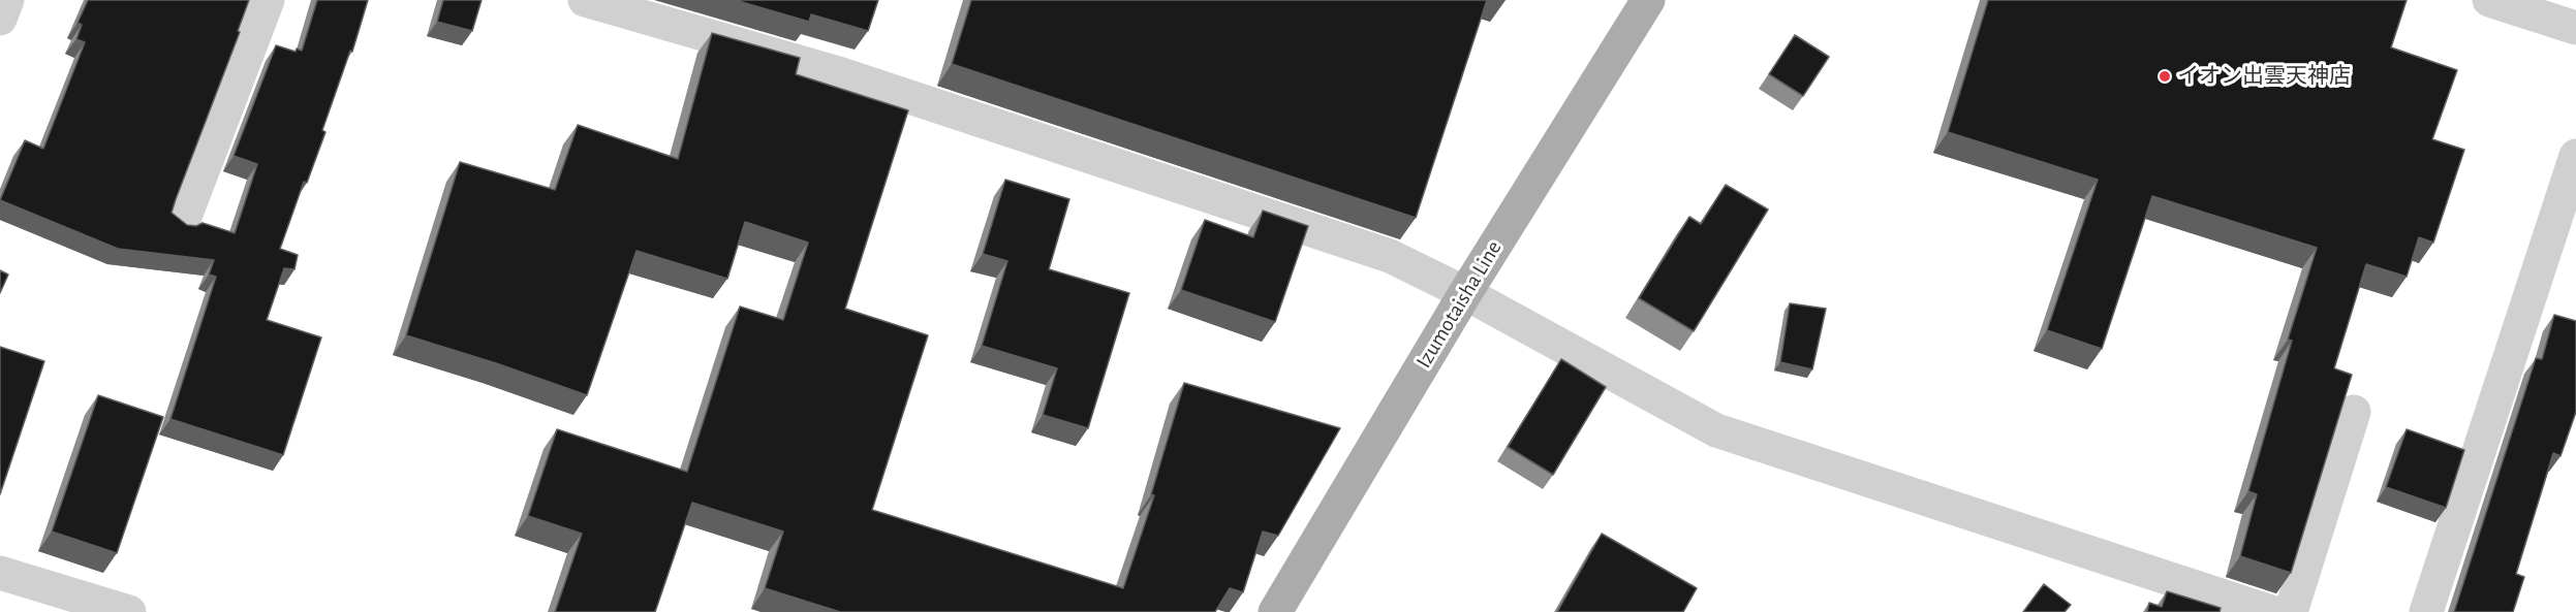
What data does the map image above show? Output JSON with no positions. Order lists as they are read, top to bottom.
{
  "streets": {
    "main road": ["Izumotaisha Line"]
  },
  "places": ["イオン出雲天神店"]
}
